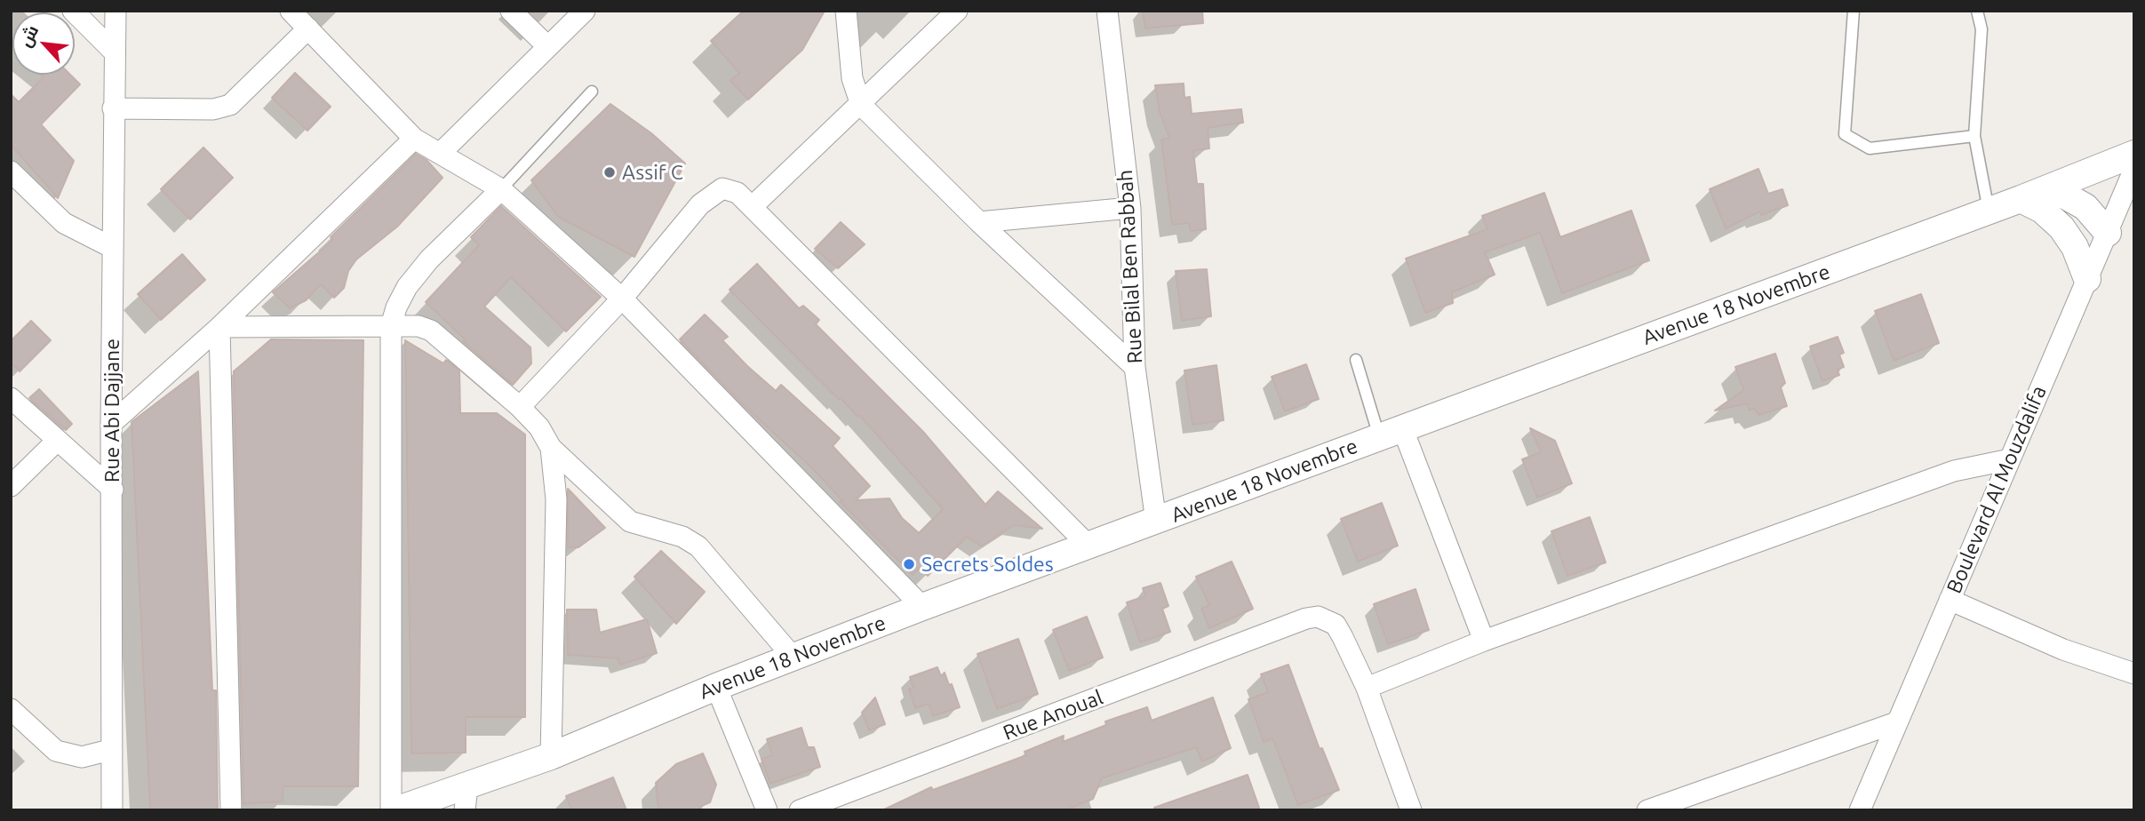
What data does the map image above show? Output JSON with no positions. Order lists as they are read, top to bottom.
{
  "streets": {
    "street": [
      "Rue Bilal Ben Rabbah",
      "Avenue 18 Novembre",
      "Rue Abi Dajjane",
      "Boulevard Al Mouzdalifa",
      "Rue Anoual"
    ]
  },
  "crossings": [
    ["Rue Bilal Ben Rabbah", "Avenue 18 Novembre"]
  ],
  "places": ["Assif C", "Secrets Soldes"],
  "north": "top left"
}
